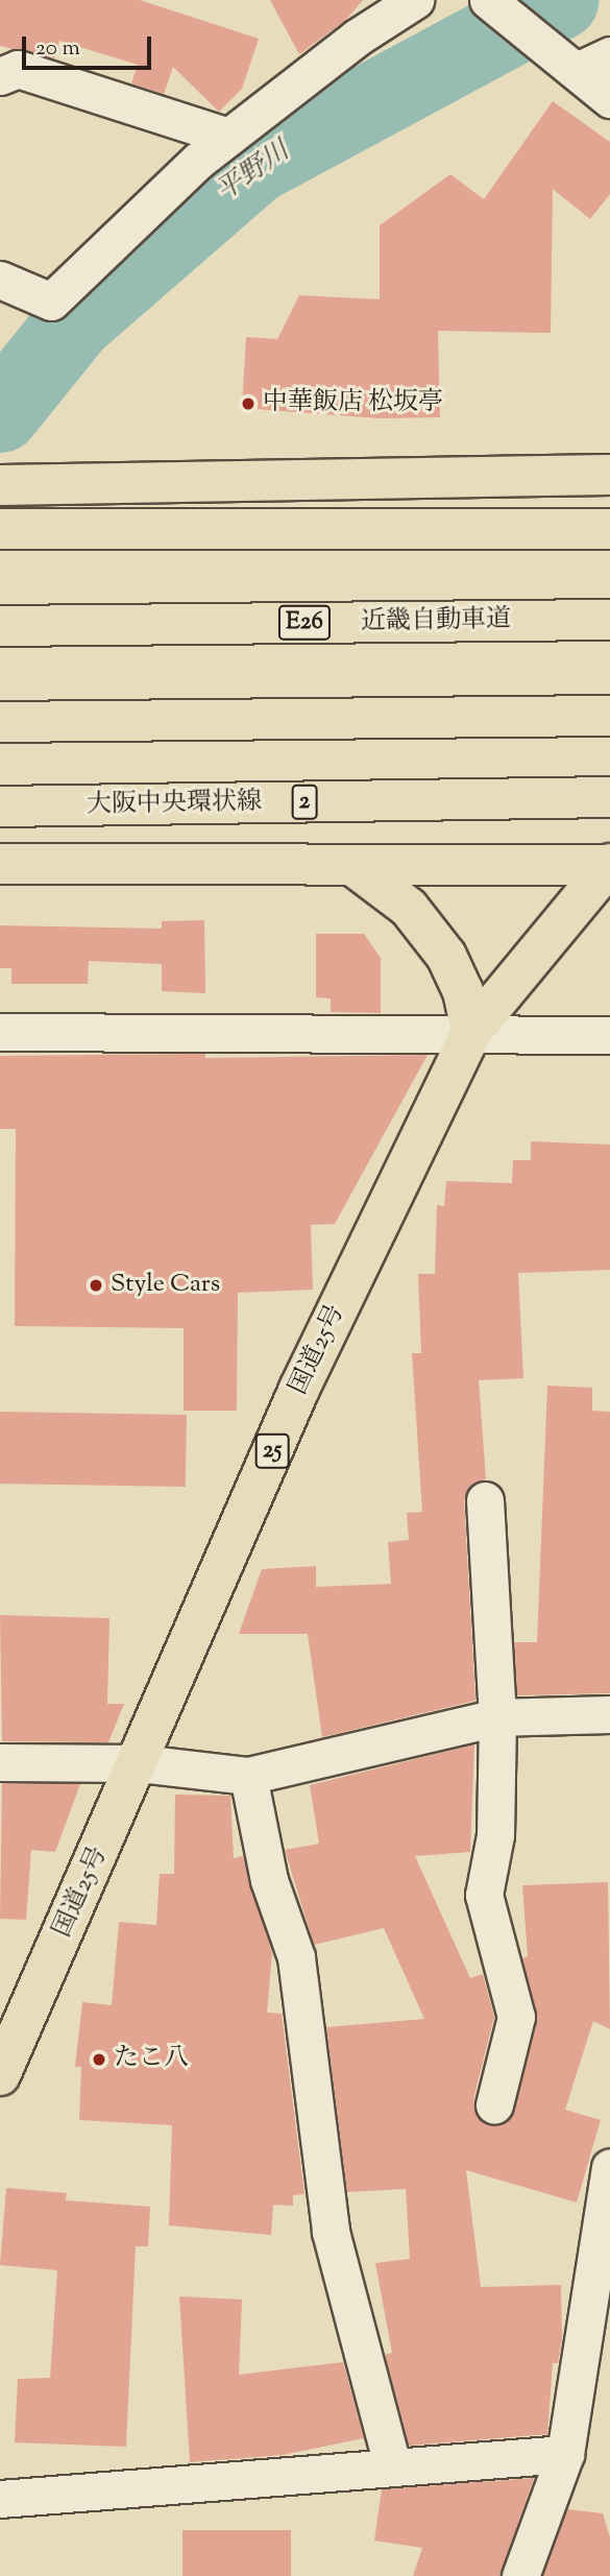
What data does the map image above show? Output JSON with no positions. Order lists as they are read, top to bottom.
{
  "streets": {
    "main road": [
      "近畿自動車道",
      "E26",
      "2",
      "大阪中央環状線",
      "国道25号",
      "25"
    ]
  },
  "water": ["平野川"],
  "places": ["中華飯店 松坂亭", "Style Cars", "たこ八"],
  "scale_bar": "20 m"
}
